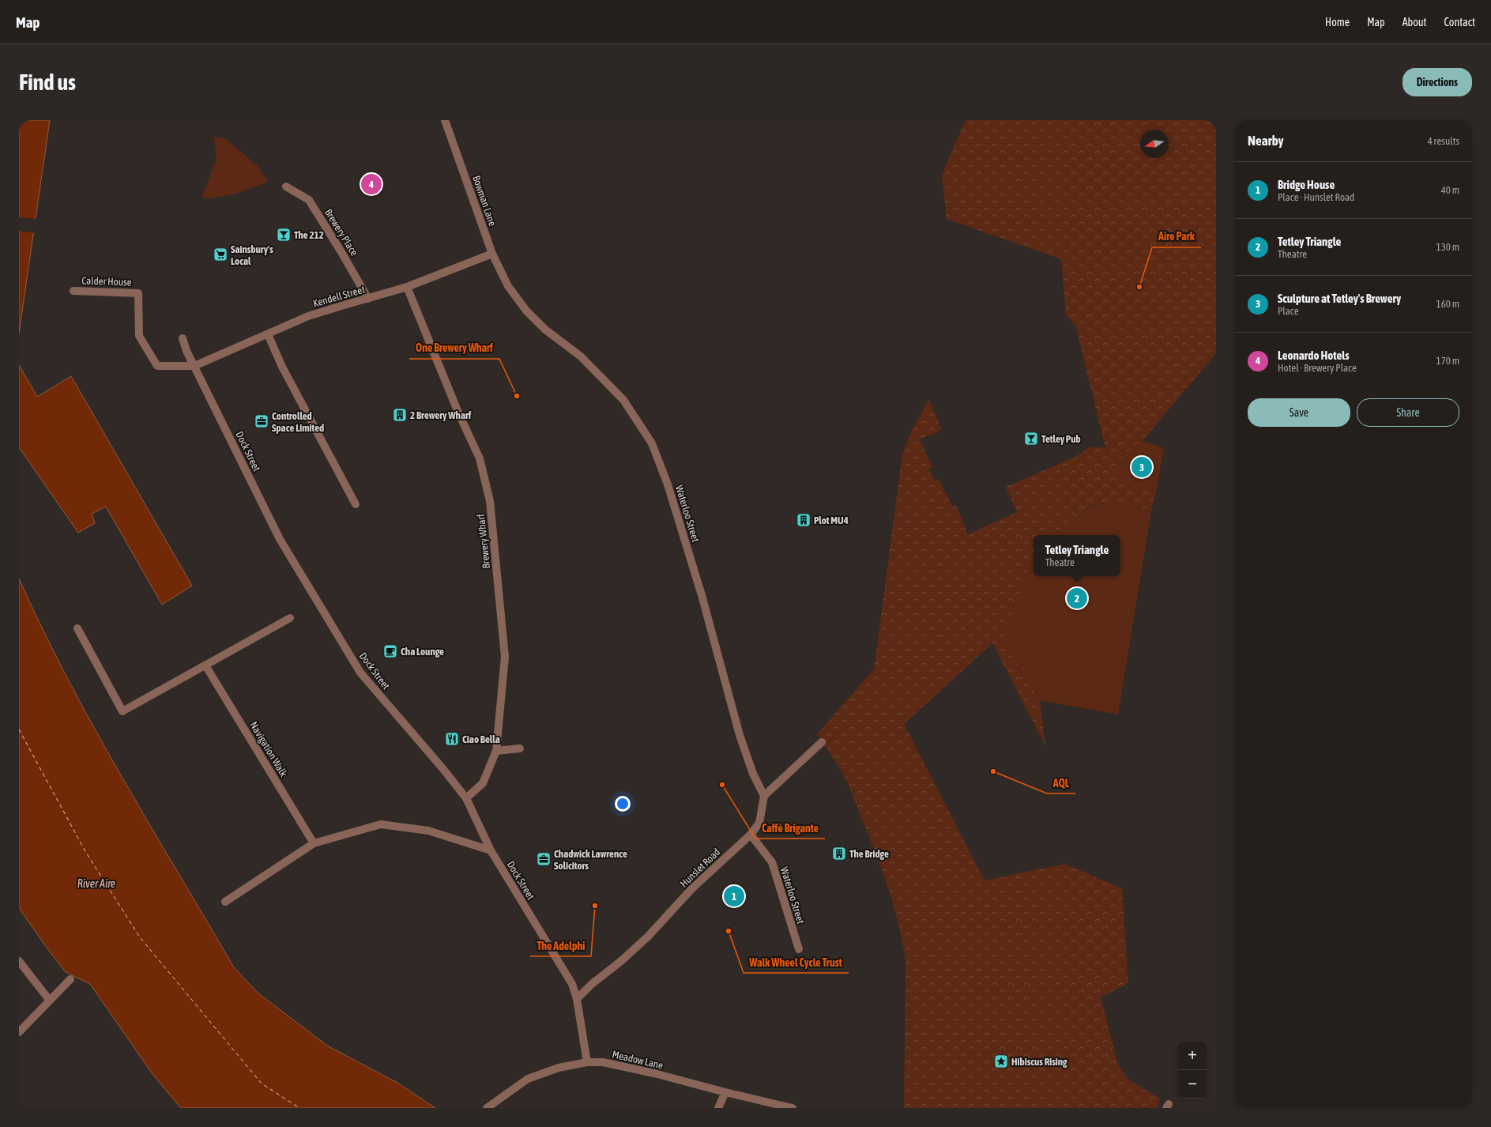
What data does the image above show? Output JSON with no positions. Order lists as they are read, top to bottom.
{
  "streets": {
    "street": [
      "Bowman Lane",
      "Brewery Place",
      "Calder House",
      "Kendell Street",
      "Dock Street",
      "Waterloo Street",
      "Brewery Wharf",
      "Navigation Walk",
      "Hunslet Road",
      "Meadow Lane"
    ]
  },
  "crossings": [
    ["Bowman Lane", "Kendell Street"],
    ["Bowman Lane", "Waterloo Street"],
    ["Brewery Place", "Kendell Street"],
    ["Calder House", "Kendell Street"],
    ["Calder House", "Dock Street"],
    ["Kendell Street", "Dock Street"],
    ["Kendell Street", "Brewery Wharf"],
    ["Dock Street", "Brewery Wharf"],
    ["Dock Street", "Hunslet Road"],
    ["Dock Street", "Meadow Lane"],
    ["Waterloo Street", "Hunslet Road"]
  ],
  "water": ["River Aire"],
  "places": {
    "bar": ["The 212", "Tetley Pub"],
    "supermarket": ["Sainsbury's Local"],
    "other": [
      "Aire Park",
      "One Brewery Wharf",
      "AQL",
      "Caffè Brigante",
      "The Adelphi",
      "Walk Wheel Cycle Trust"
    ],
    "building": ["2 Brewery Wharf", "Plot MU4", "The Bridge"],
    "office": ["Controlled Space Limited", "Chadwick Lawrence Solicitors"],
    "cafe": ["Cha Lounge"],
    "restaurant": ["Ciao Bella"],
    "place": ["Hibiscus Rising"]
  },
  "north": "left",
  "page": {
    "header": "Map",
    "nav": [
      "Home",
      "Map",
      "About",
      "Contact"
    ],
    "buttons": [
      "Directions",
      ["Save", "Share"]
    ],
    "title": "Find us",
    "heading": ["Nearby", "4 results"],
    "list": [
      {
        "mark": "1",
        "name": "Bridge House",
        "note": "Place · Hunslet Road",
        "value": "40 m"
      },
      {
        "mark": "2",
        "name": "Tetley Triangle",
        "note": "Theatre",
        "value": "130 m"
      },
      {
        "mark": "3",
        "name": "Sculpture at Tetley's Brewery",
        "note": "Place",
        "value": "160 m"
      },
      {
        "mark": "4",
        "name": "Leonardo Hotels",
        "note": "Hotel · Brewery Place",
        "value": "170 m"
      }
    ],
    "pins": [
      "4",
      "3",
      "2",
      "1"
    ],
    "popup": ["Tetley Triangle", "Theatre"],
    "map_buttons": ["+", "−"]
  }
}
